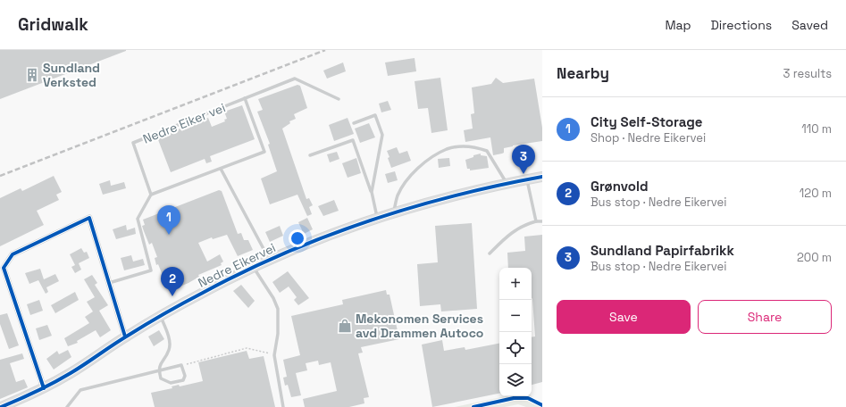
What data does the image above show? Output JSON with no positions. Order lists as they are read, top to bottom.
{
  "streets": {
    "main road": ["Nedre Eikervei"],
    "lane": ["Nedre Eiker vei"]
  },
  "places": {
    "building": ["Sundland Verksted"],
    "shop": ["Mekonomen Services avd Drammen Autoco"]
  },
  "page": {
    "header": "Gridwalk",
    "nav": ["Map", "Directions", "Saved"],
    "heading": ["Nearby", "3 results"],
    "list": [
      {
        "mark": "1",
        "name": "City Self-Storage",
        "note": "Shop · Nedre Eikervei",
        "value": "110 m"
      },
      {
        "mark": "2",
        "name": "Grønvold",
        "note": "Bus stop · Nedre Eikervei",
        "value": "120 m"
      },
      {
        "mark": "3",
        "name": "Sundland Papirfabrikk",
        "note": "Bus stop · Nedre Eikervei",
        "value": "200 m"
      }
    ],
    "pins": ["3", "1", "2"],
    "map_buttons": ["+", "−"],
    "buttons": ["Save", "Share"]
  }
}
